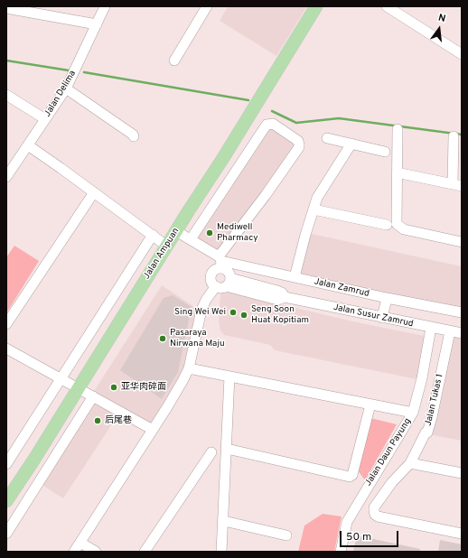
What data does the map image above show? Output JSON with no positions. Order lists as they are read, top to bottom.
{
  "streets": {
    "main road": ["Jalan Ampuan"],
    "street": [
      "Jalan Delima",
      "Jalan Zamrud",
      "Jalan Susur Zamrud",
      "Jalan Tukas 1",
      "Jalan Daun Payung"
    ]
  },
  "crossings": [
    ["Jalan Ampuan", "Jalan Zamrud"],
    ["Jalan Susur Zamrud", "Jalan Tukas 1"],
    ["Jalan Susur Zamrud", "Jalan Daun Payung"]
  ],
  "places": [
    "Mediwell Pharmacy",
    "Sing Wei Wei",
    "Seng Soon Huat Kopitiam",
    "Pasaraya Nirwana Maju",
    "亚华肉碎面",
    "后尾巷"
  ],
  "scale_bar": "50 m",
  "north": "top"
}
